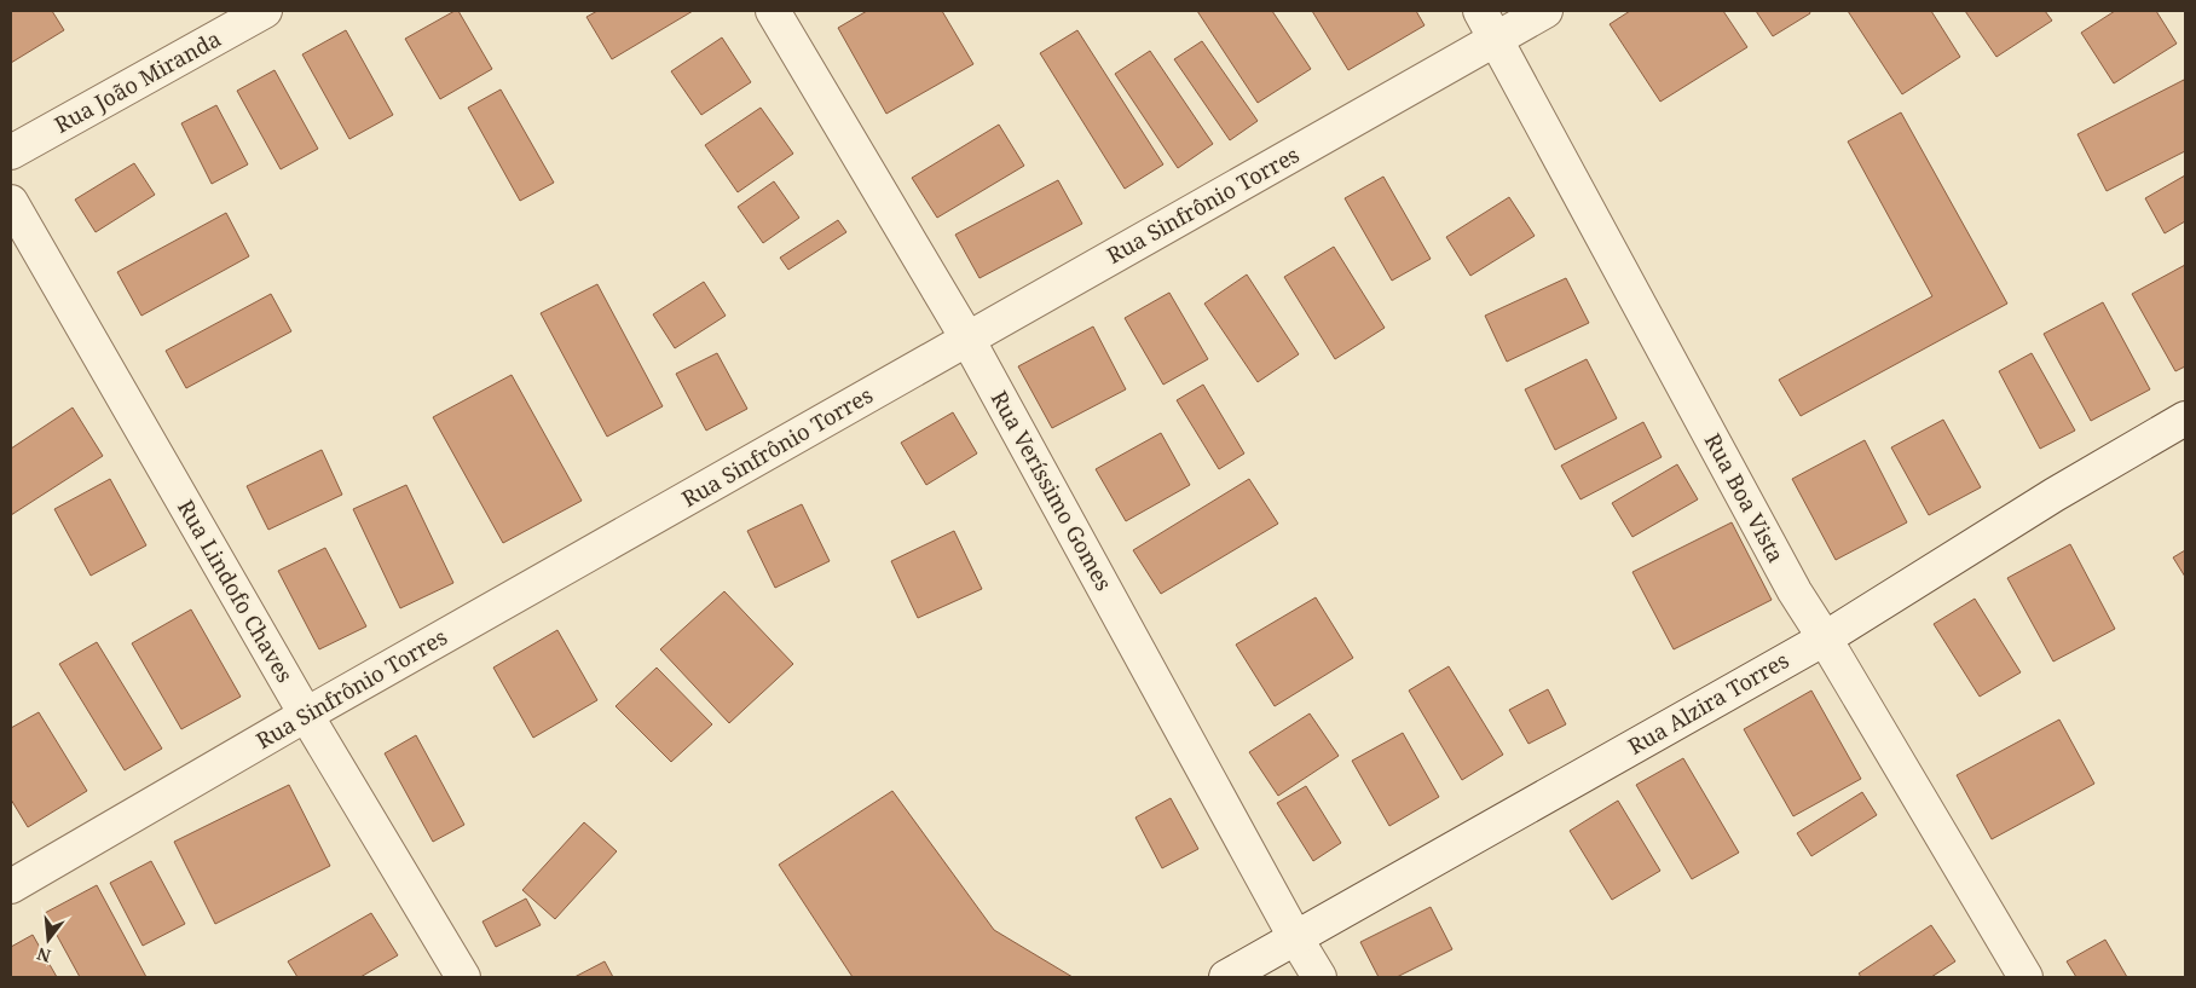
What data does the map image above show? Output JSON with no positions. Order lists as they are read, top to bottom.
{
  "streets": {
    "street": [
      "Rua João Miranda",
      "Rua Sinfrônio Torres",
      "Rua Veríssimo Gomes",
      "Rua Boa Vista",
      "Rua Lindofo Chaves",
      "Rua Alzira Torres"
    ]
  },
  "crossings": [
    ["Rua Sinfrônio Torres", "Rua Veríssimo Gomes"],
    ["Rua Sinfrônio Torres", "Rua Boa Vista"],
    ["Rua Sinfrônio Torres", "Rua Lindofo Chaves"],
    ["Rua Veríssimo Gomes", "Rua Alzira Torres"],
    ["Rua Boa Vista", "Rua Alzira Torres"]
  ],
  "north": "bottom"
}
